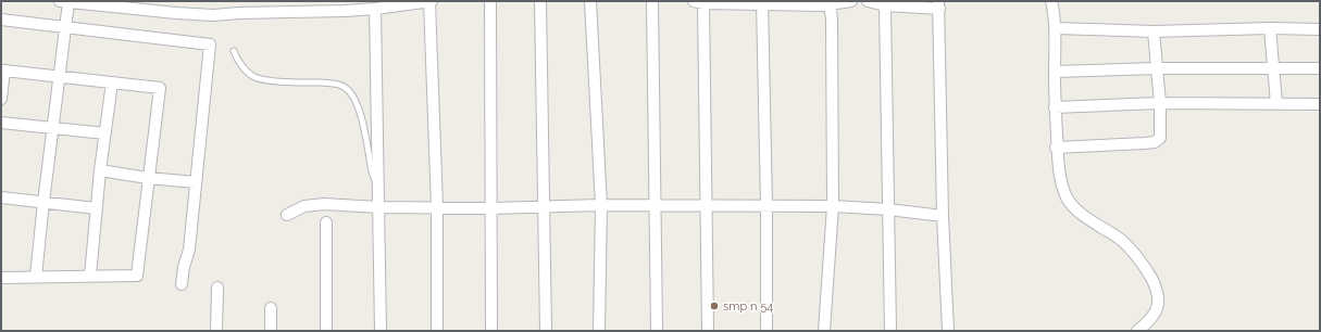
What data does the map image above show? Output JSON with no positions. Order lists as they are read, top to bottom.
{
  "places": ["smp n 54"]
}
